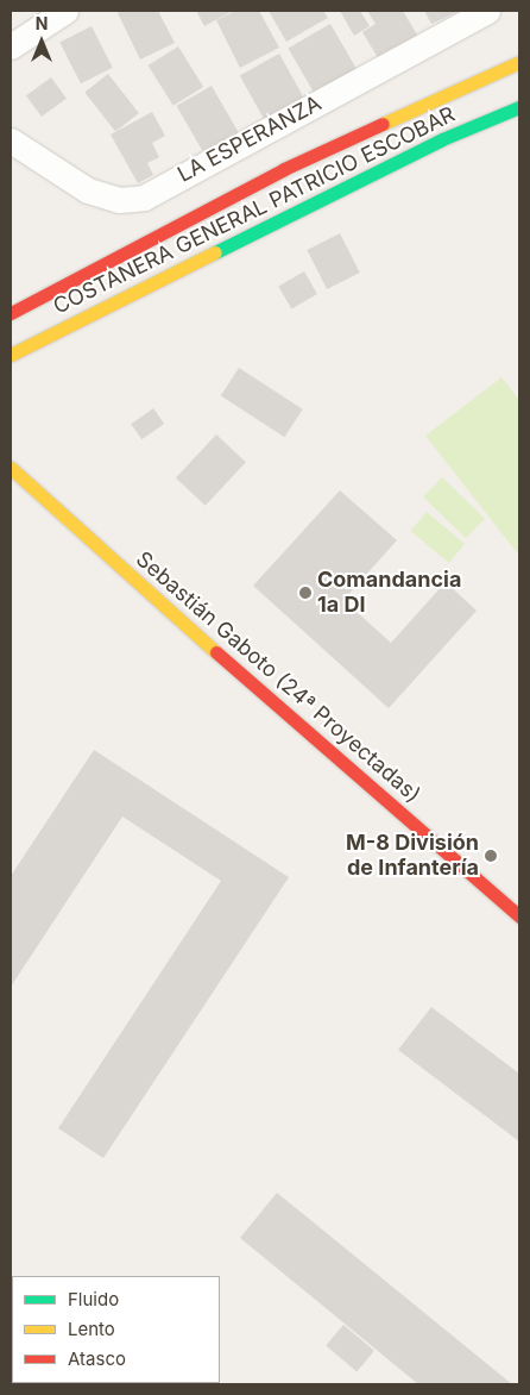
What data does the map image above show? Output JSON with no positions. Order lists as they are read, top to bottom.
{
  "streets": {
    "main road": ["COSTANERA GENERAL PATRICIO ESCOBAR", "Sebastián Gaboto (24ª Proyectadas)"],
    "street": ["LA ESPERANZA"]
  },
  "places": ["Comandancia 1a DI", "M-8 División de Infantería"],
  "legend": ["Fluido", "Lento", "Atasco"],
  "north": "top"
}
